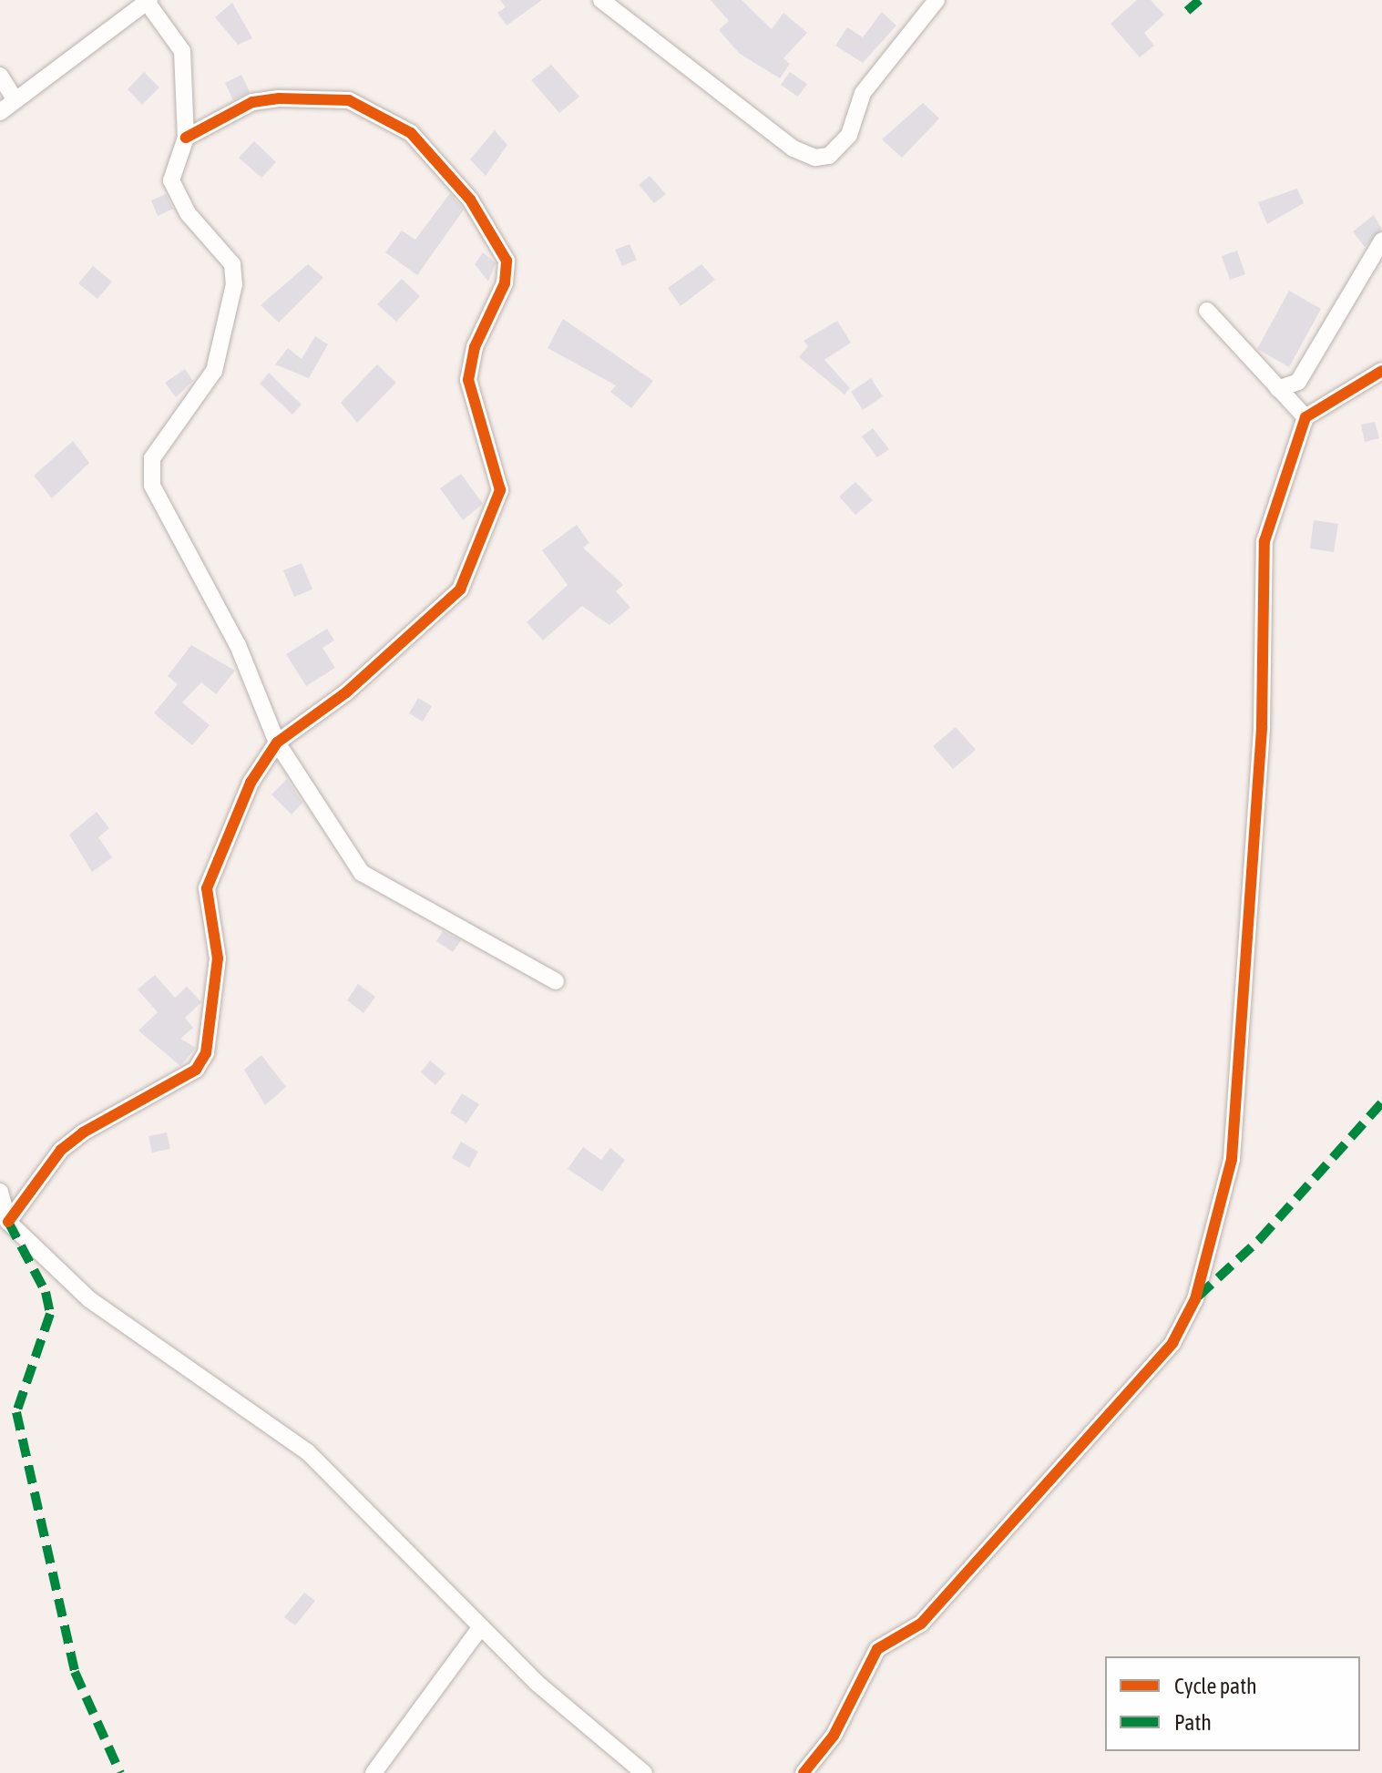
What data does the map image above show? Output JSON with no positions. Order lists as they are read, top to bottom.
{
  "legend": ["Cycle path", "Path"]
}
